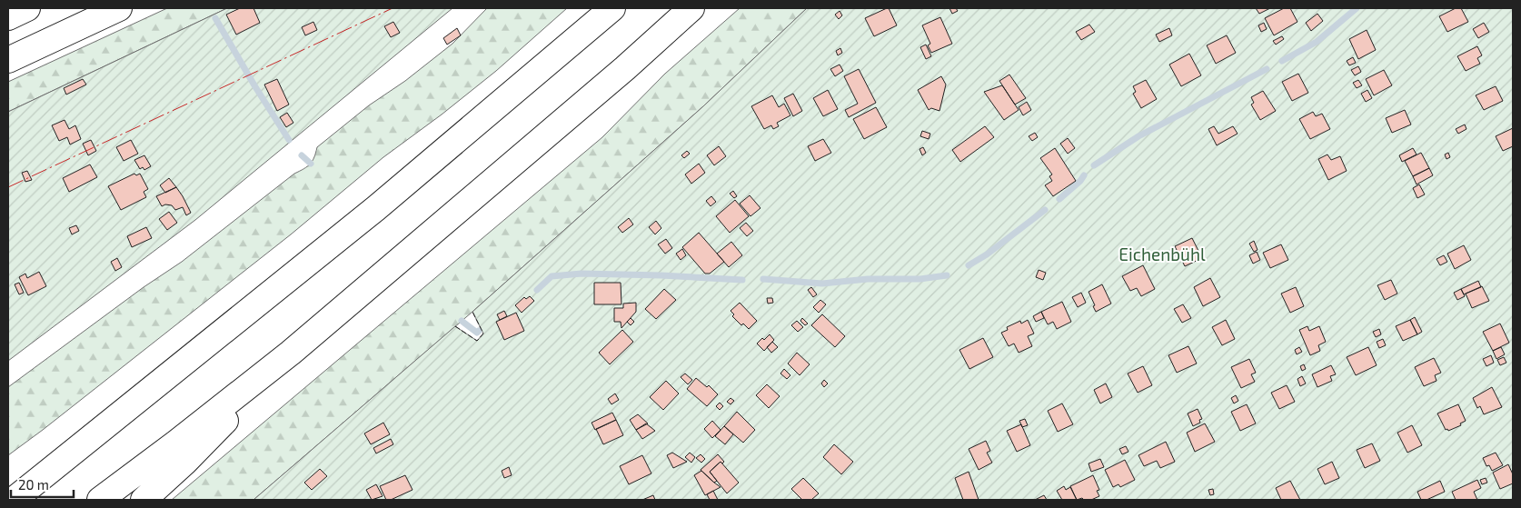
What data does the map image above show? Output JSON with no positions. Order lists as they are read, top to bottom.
{
  "parks": ["Eichenbühl"],
  "scale_bar": "20 m"
}
